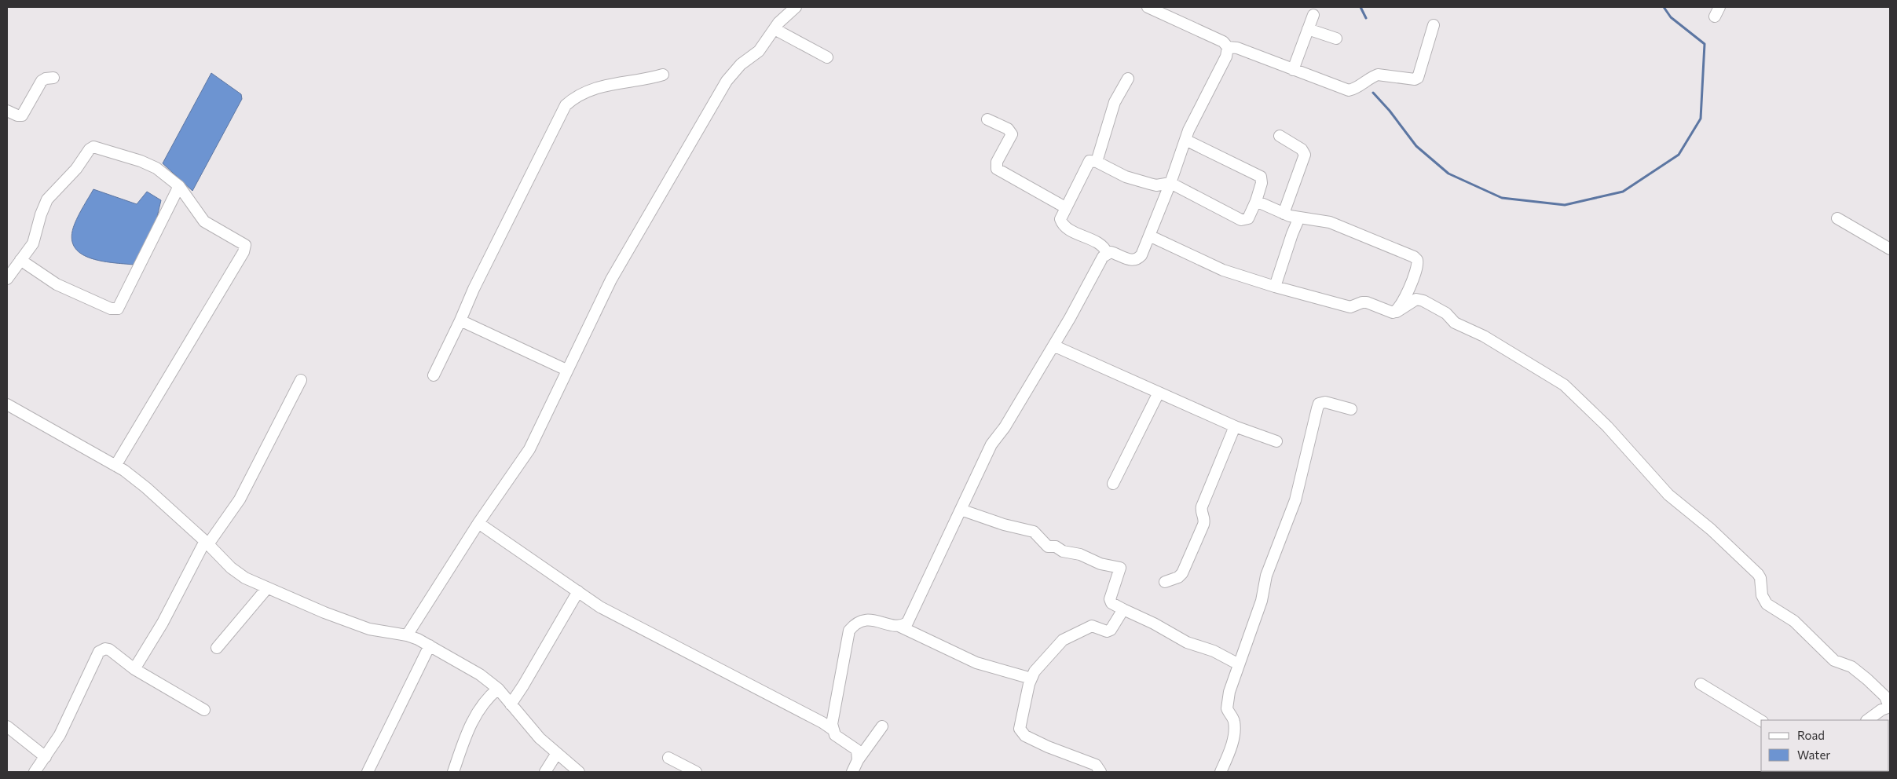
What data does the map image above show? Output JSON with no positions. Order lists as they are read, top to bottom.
{
  "legend": ["Road", "Water"]
}
